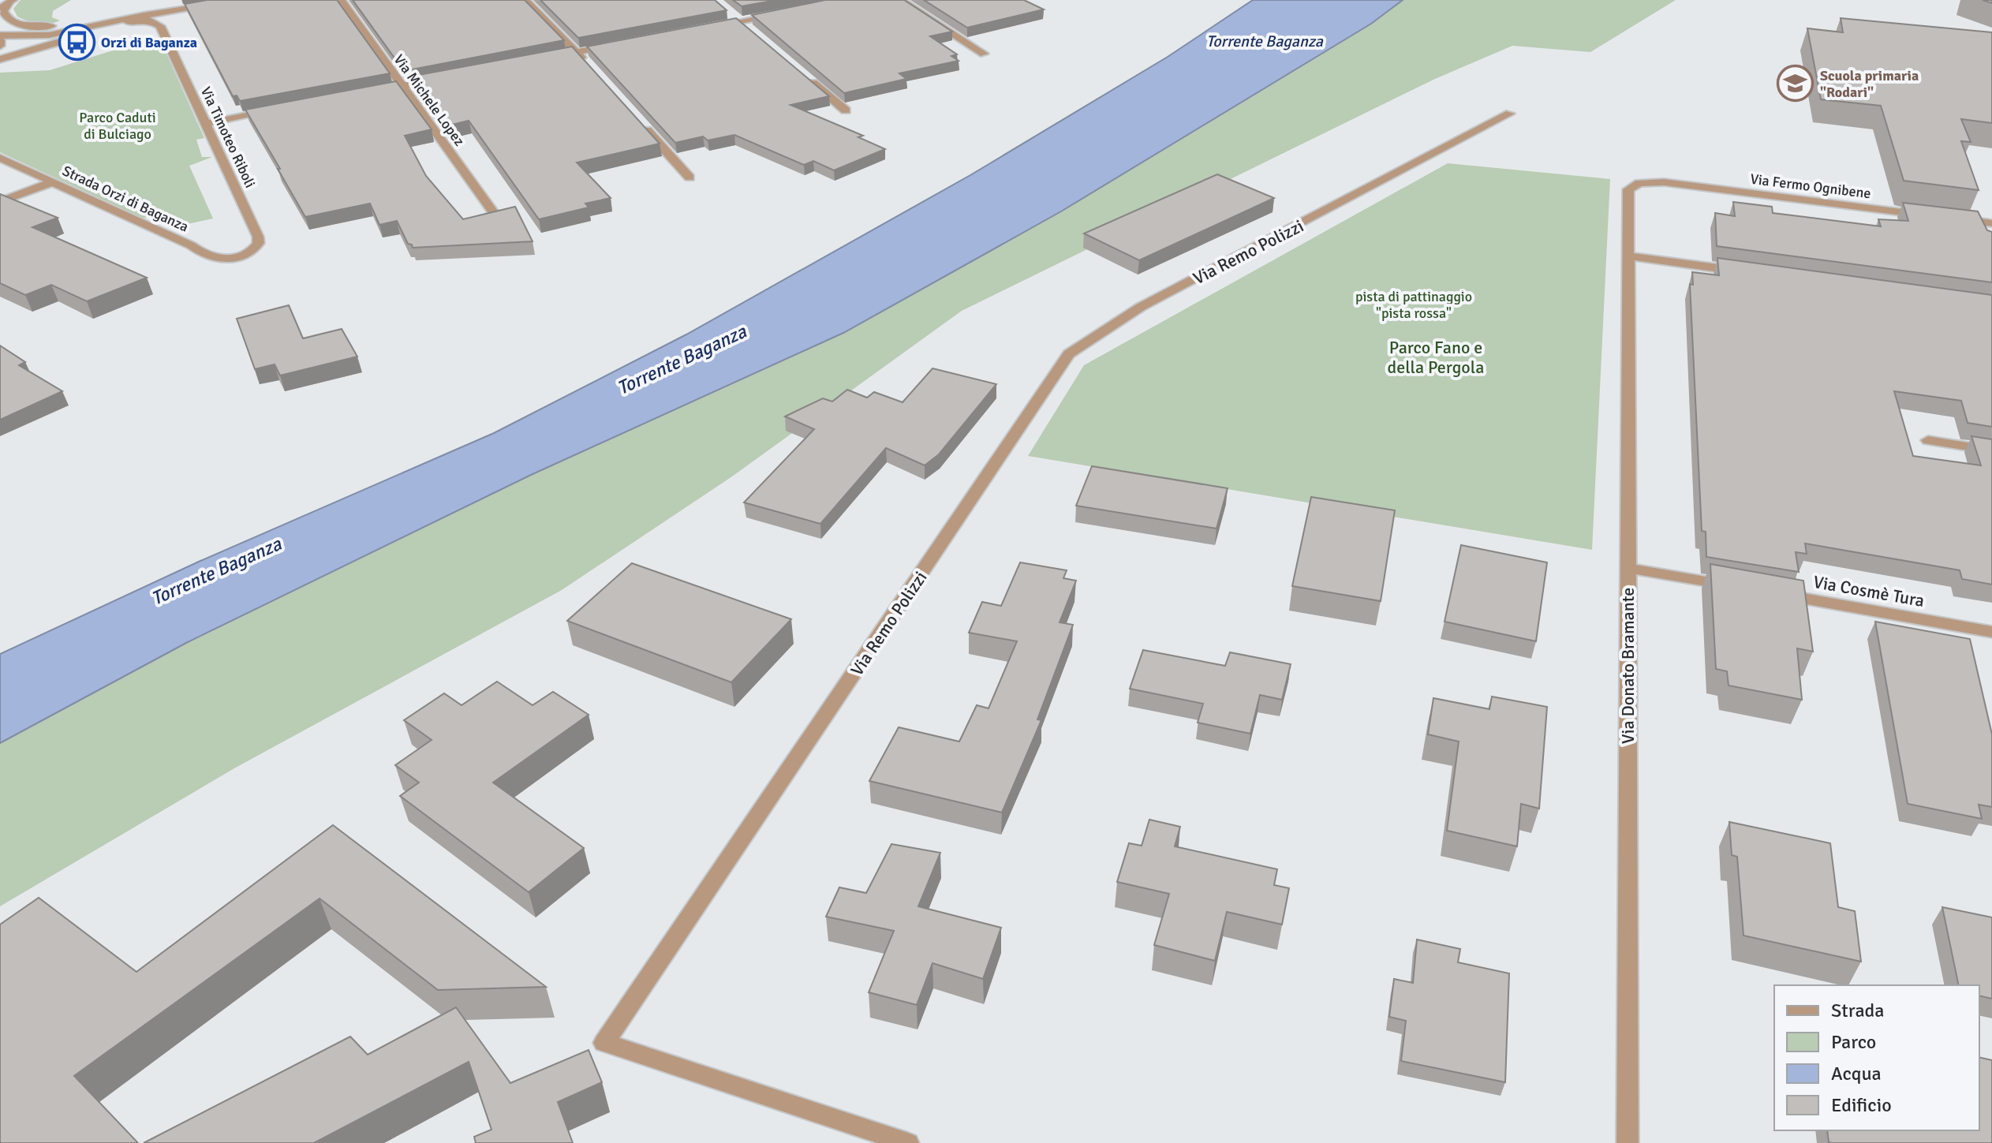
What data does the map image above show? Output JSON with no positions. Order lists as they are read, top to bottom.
{
  "streets": {
    "street": [
      "Via Michele Lopez",
      "Via Timoteo Riboli",
      "Via Fermo Ognibene",
      "Strada Orzi di Baganza",
      "Via Remo Polizzi",
      "Via Cosmè Tura",
      "Via Donato Bramante"
    ]
  },
  "crossings": [
    ["Via Timoteo Riboli", "Strada Orzi di Baganza"],
    ["Via Fermo Ognibene", "Via Donato Bramante"]
  ],
  "water": ["Torrente Baganza"],
  "parks": ["Parco Caduti di Bulciago", "pista di pattinaggio \"pista rossa\"", "Parco Fano e della Pergola"],
  "places": {
    "bus stop": ["Orzi di Baganza"],
    "school or university": ["Scuola primaria \"Rodari\""]
  },
  "legend": [
    "Strada",
    "Parco",
    "Acqua",
    "Edificio"
  ]
}
